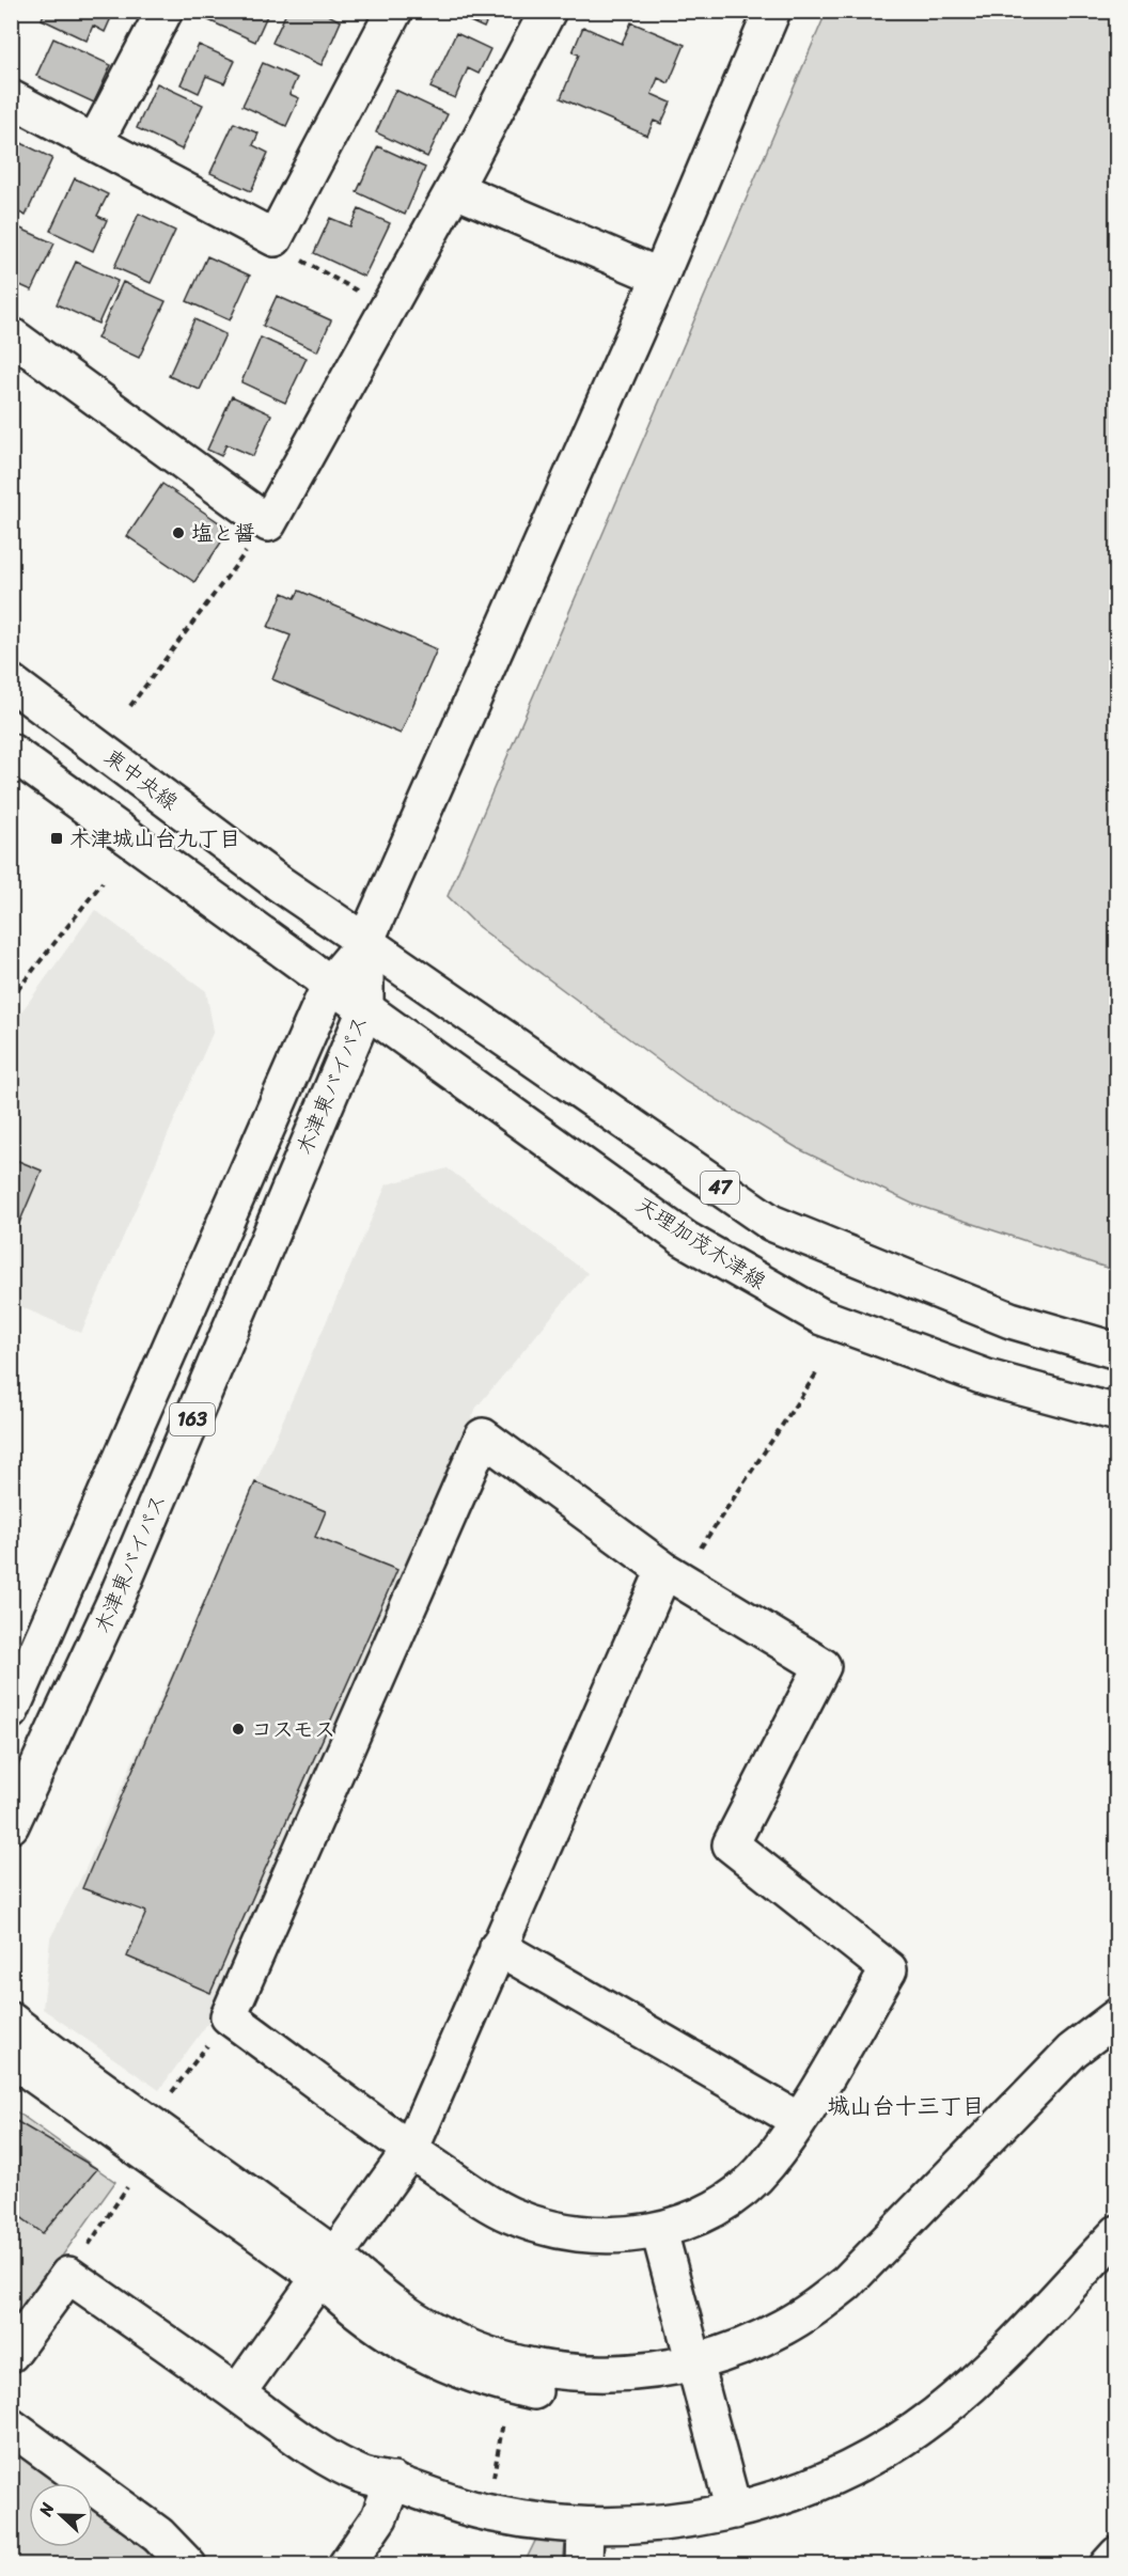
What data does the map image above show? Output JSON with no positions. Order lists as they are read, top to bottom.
{
  "streets": {
    "main road": [
      "東中央線",
      "木津東バイパス",
      "47",
      "天理加茂木津線",
      "163"
    ]
  },
  "crossings": [
    ["東中央線", "木津東バイパス"],
    ["東中央線", "47"],
    ["木津東バイパス", "47"],
    ["木津東バイパス", "天理加茂木津線"]
  ],
  "districts": ["城山台十三丁目"],
  "places": {
    "other": ["塩と醤", "コスモス"],
    "transit": ["木津城山台九丁目"]
  },
  "north": "left"
}
